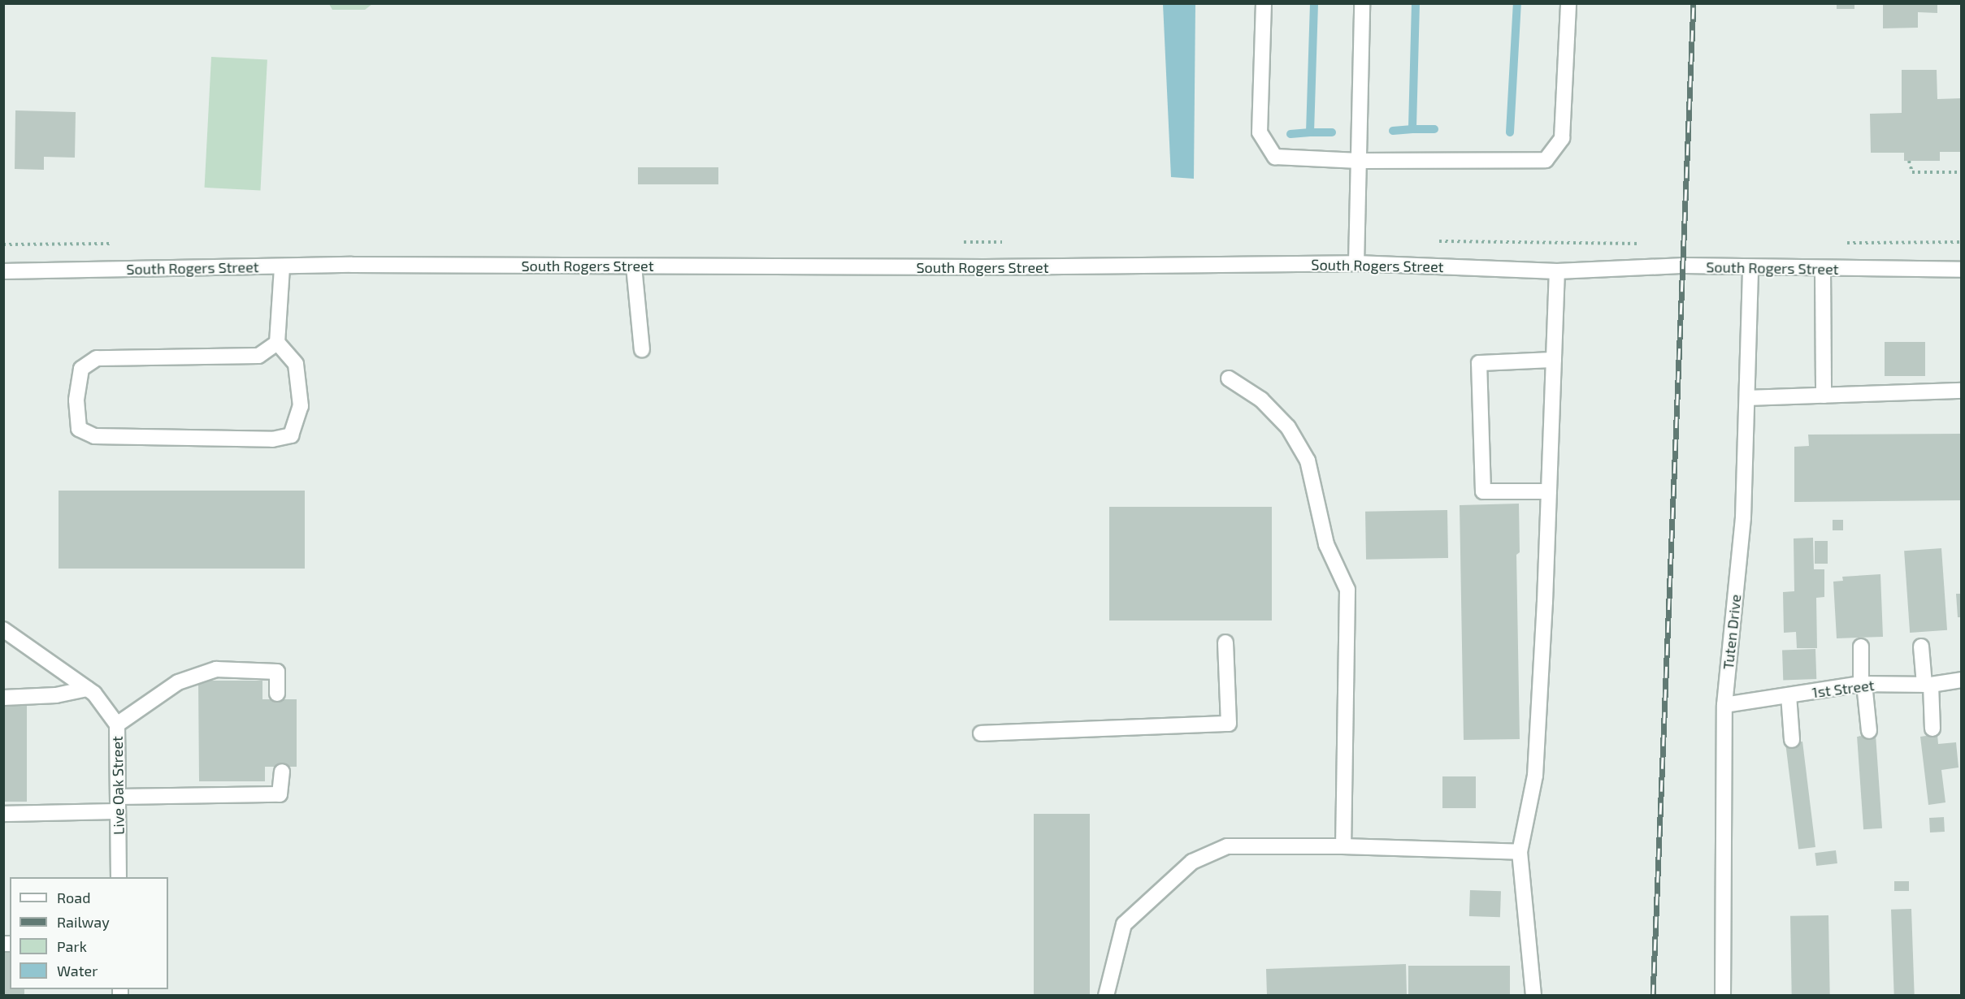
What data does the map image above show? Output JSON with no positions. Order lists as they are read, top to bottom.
{
  "streets": {
    "street": [
      "South Rogers Street",
      "Tuten Drive",
      "1st Street",
      "Live Oak Street"
    ]
  },
  "crossings": [
    ["South Rogers Street", "Tuten Drive"],
    ["Tuten Drive", "1st Street"]
  ],
  "legend": [
    "Road",
    "Railway",
    "Park",
    "Water"
  ]
}
